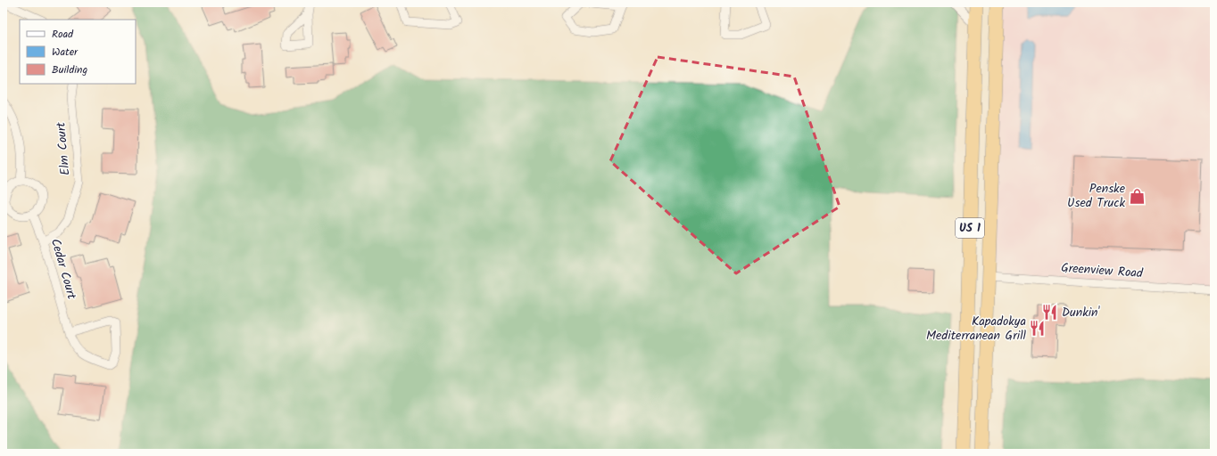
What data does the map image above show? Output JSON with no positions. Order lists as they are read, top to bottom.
{
  "streets": {
    "highway": ["US 1"],
    "street": ["Elm Court", "Cedar Court", "Greenview Road"]
  },
  "crossings": [
    ["Elm Court", "Cedar Court"],
    ["US 1", "Greenview Road"]
  ],
  "places": {
    "shop": ["Penske Used Truck"],
    "restaurant": ["Dunkin'", "Kapadokya Mediterranean Grill"]
  },
  "legend": ["Road", "Water", "Building"]
}
